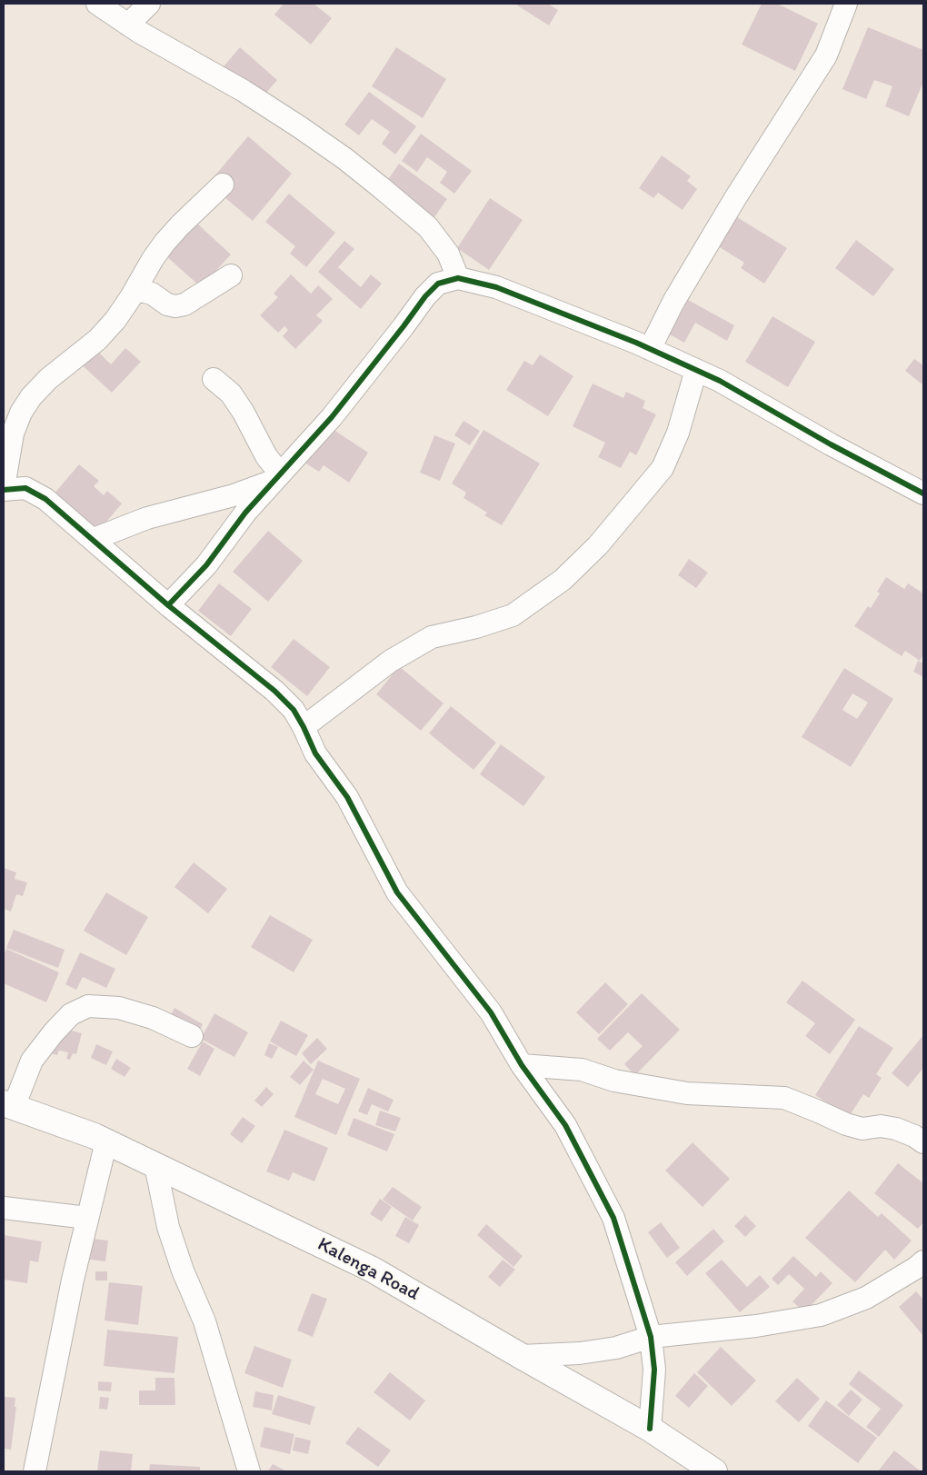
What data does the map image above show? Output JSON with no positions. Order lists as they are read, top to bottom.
{
  "streets": {
    "main road": ["Kalenga Road"]
  }
}
